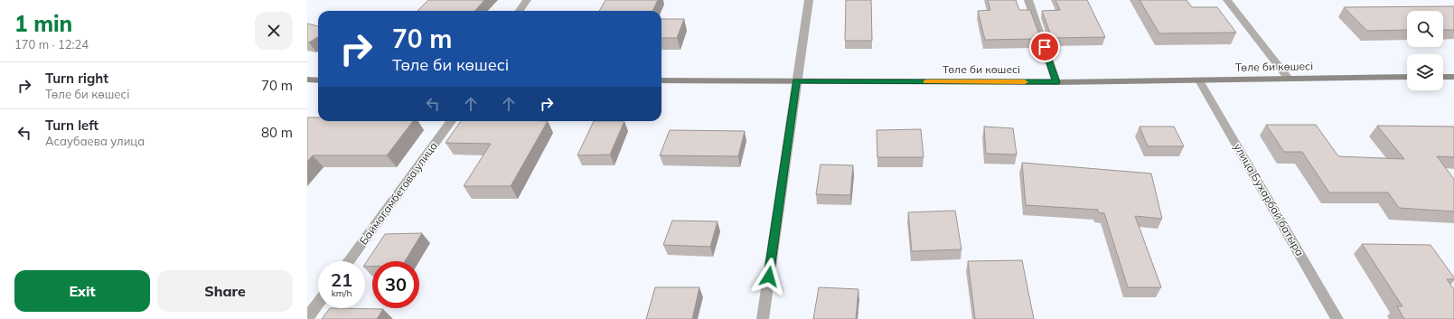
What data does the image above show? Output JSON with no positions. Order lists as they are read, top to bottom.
{
  "streets": {
    "street": ["Төле би көшесі", "Баймагамбетова улица", "улица Бухарбай батыра"]
  },
  "crossings": [
    ["Төле би көшесі", "улица Бухарбай батыра"]
  ],
  "page": {
    "heading": ["1 min", "170 m · 12:24"],
    "turn": ["70 m", "Төле би көшесі"],
    "list": [
      {
        "name": "Turn right",
        "note": "Төле би көшесі",
        "value": "70 m"
      },
      {
        "name": "Turn left",
        "note": "Асаубаева улица",
        "value": "80 m"
      }
    ],
    "speed": "21 km/h",
    "limit": "30",
    "buttons": ["Exit", "Share"]
  }
}
